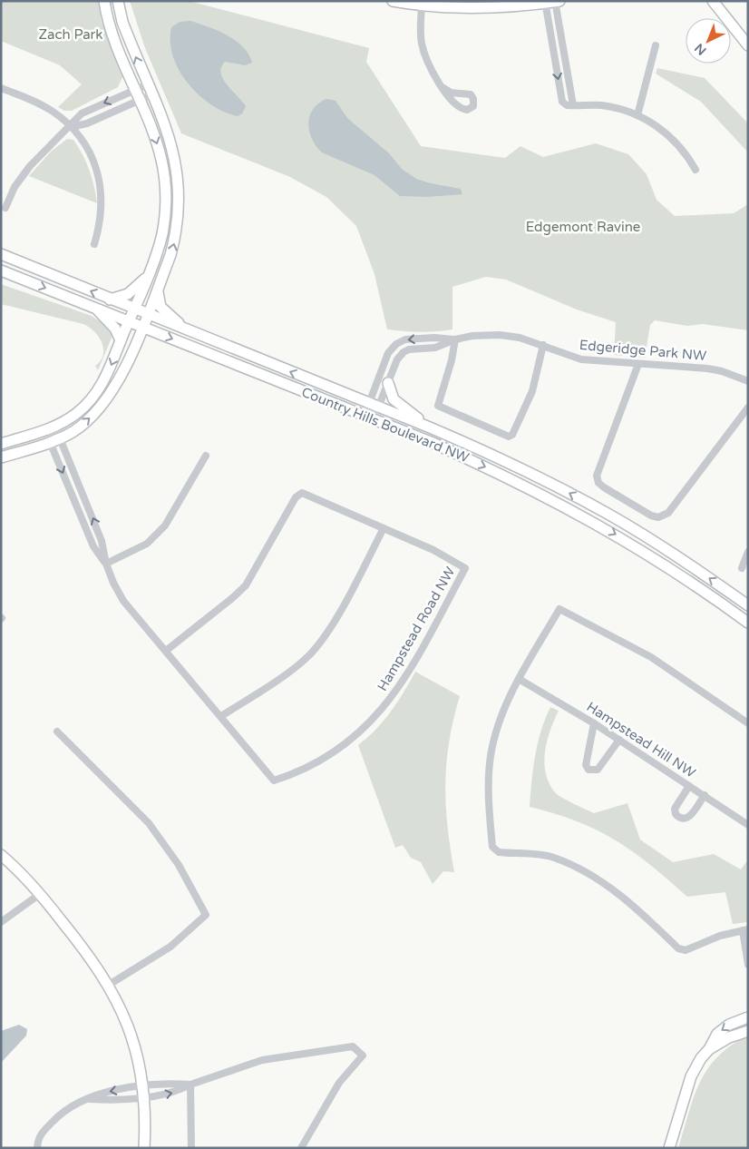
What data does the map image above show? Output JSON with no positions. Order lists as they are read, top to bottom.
{
  "streets": {
    "main road": ["Country Hills Boulevard NW"],
    "street": ["Edgeridge Park NW", "Hampstead Road NW", "Hampstead Hill NW"]
  },
  "crossings": [
    ["Edgeridge Park NW", "Country Hills Boulevard NW"]
  ],
  "parks": ["Zach Park", "Edgemont Ravine"],
  "north": "bottom left"
}
